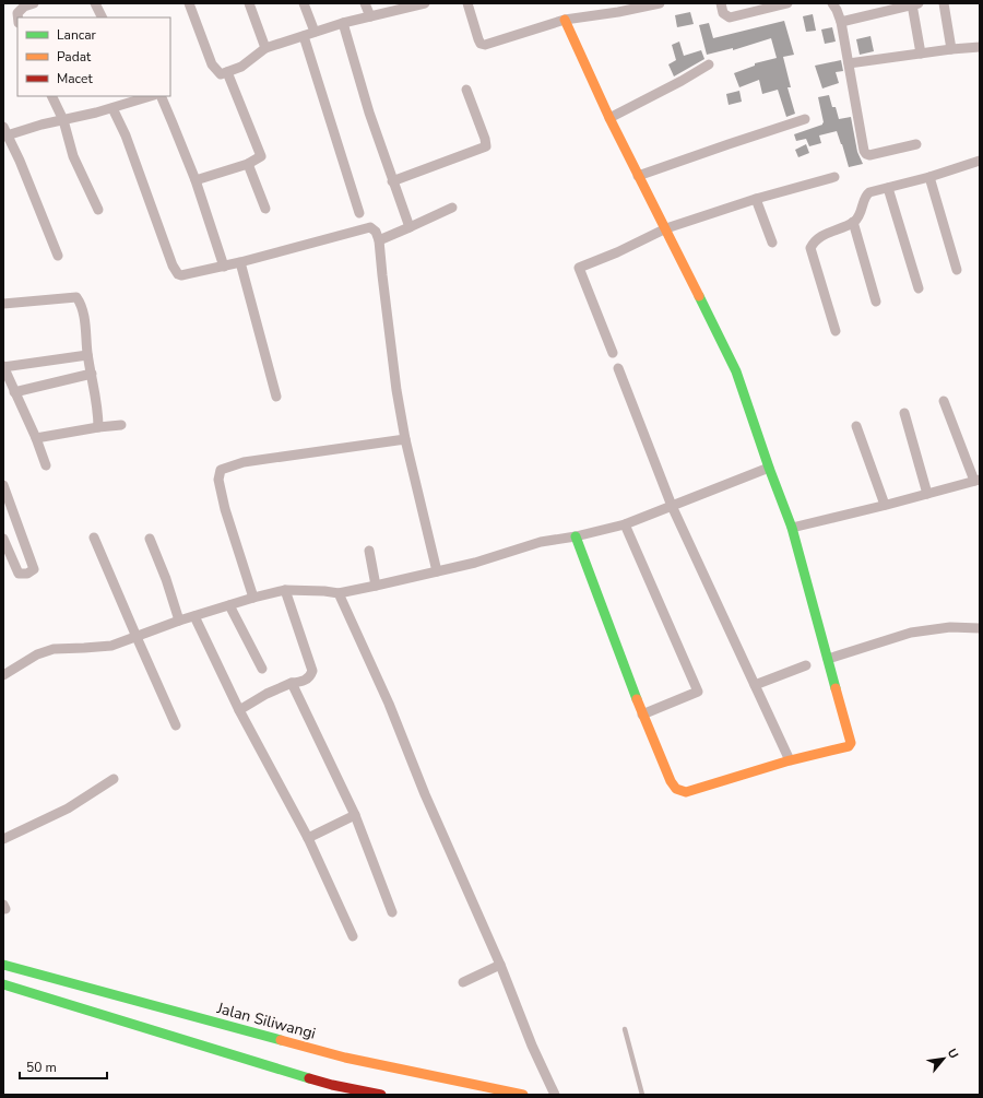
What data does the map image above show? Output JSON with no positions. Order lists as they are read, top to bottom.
{
  "streets": {
    "street": ["Jalan Siliwangi"]
  },
  "legend": ["Lancar", "Padat", "Macet"],
  "scale_bar": "50 m",
  "north": "top right"
}
